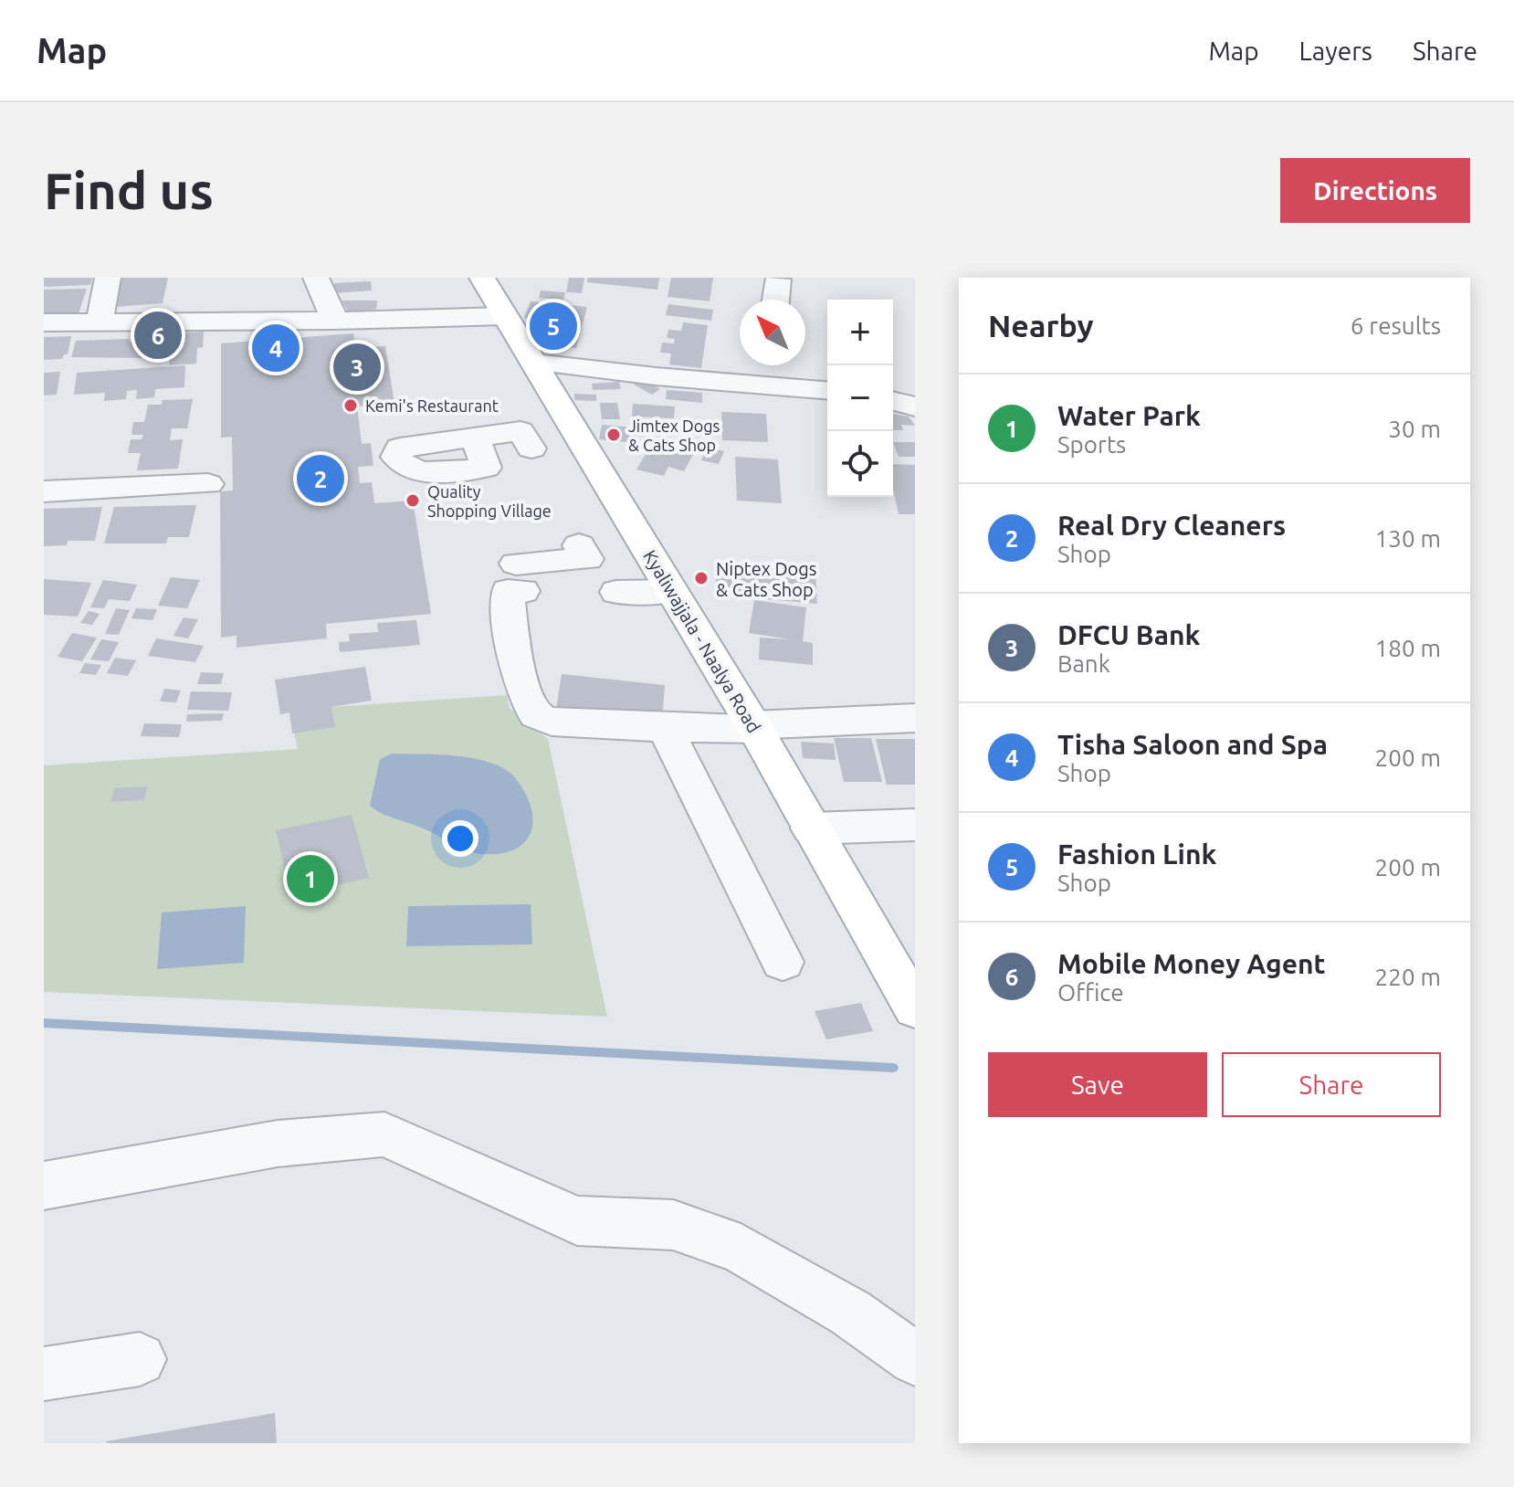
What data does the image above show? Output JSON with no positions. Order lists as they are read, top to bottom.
{
  "streets": {
    "main road": ["Kyaliwajjala - Naalya Road"]
  },
  "places": [
    "Kemi's Restaurant",
    "Jimtex Dogs & Cats Shop",
    "Quality Shopping Village",
    "Niptex Dogs & Cats Shop"
  ],
  "north": "top left",
  "page": {
    "header": "Map",
    "nav": ["Map", "Layers", "Share"],
    "buttons": [
      "Directions",
      ["Save", "Share"]
    ],
    "title": "Find us",
    "heading": ["Nearby", "6 results"],
    "pins": [
      "5",
      "6",
      "4",
      "3",
      "2",
      "1"
    ],
    "map_buttons": ["+", "−"],
    "list": [
      {
        "mark": "1",
        "name": "Water Park",
        "note": "Sports",
        "value": "30 m"
      },
      {
        "mark": "2",
        "name": "Real Dry Cleaners",
        "note": "Shop",
        "value": "130 m"
      },
      {
        "mark": "3",
        "name": "DFCU Bank",
        "note": "Bank",
        "value": "180 m"
      },
      {
        "mark": "4",
        "name": "Tisha Saloon and Spa",
        "note": "Shop",
        "value": "200 m"
      },
      {
        "mark": "5",
        "name": "Fashion Link",
        "note": "Shop",
        "value": "200 m"
      },
      {
        "mark": "6",
        "name": "Mobile Money Agent",
        "note": "Office",
        "value": "220 m"
      }
    ]
  }
}
